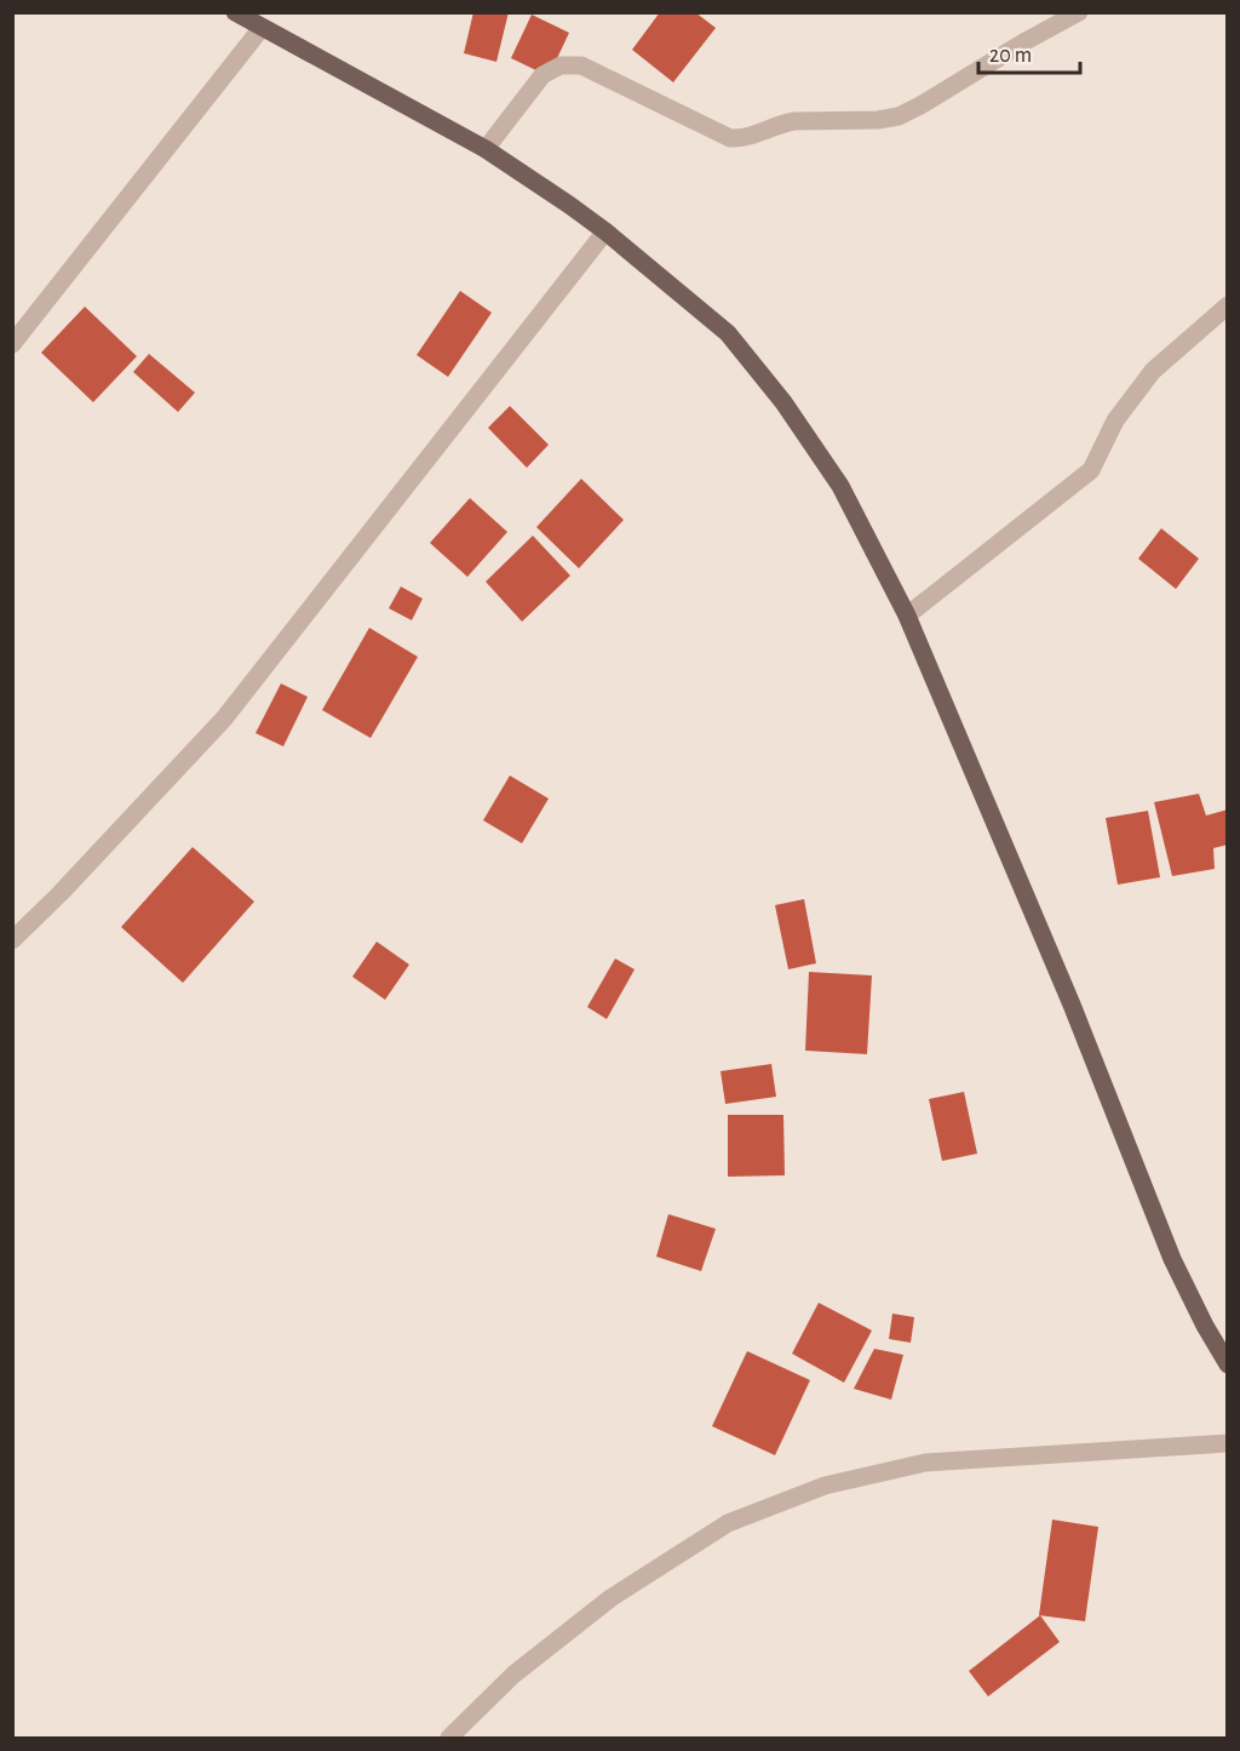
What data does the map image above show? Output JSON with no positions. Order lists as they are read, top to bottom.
{
  "scale_bar": "20 m"
}
